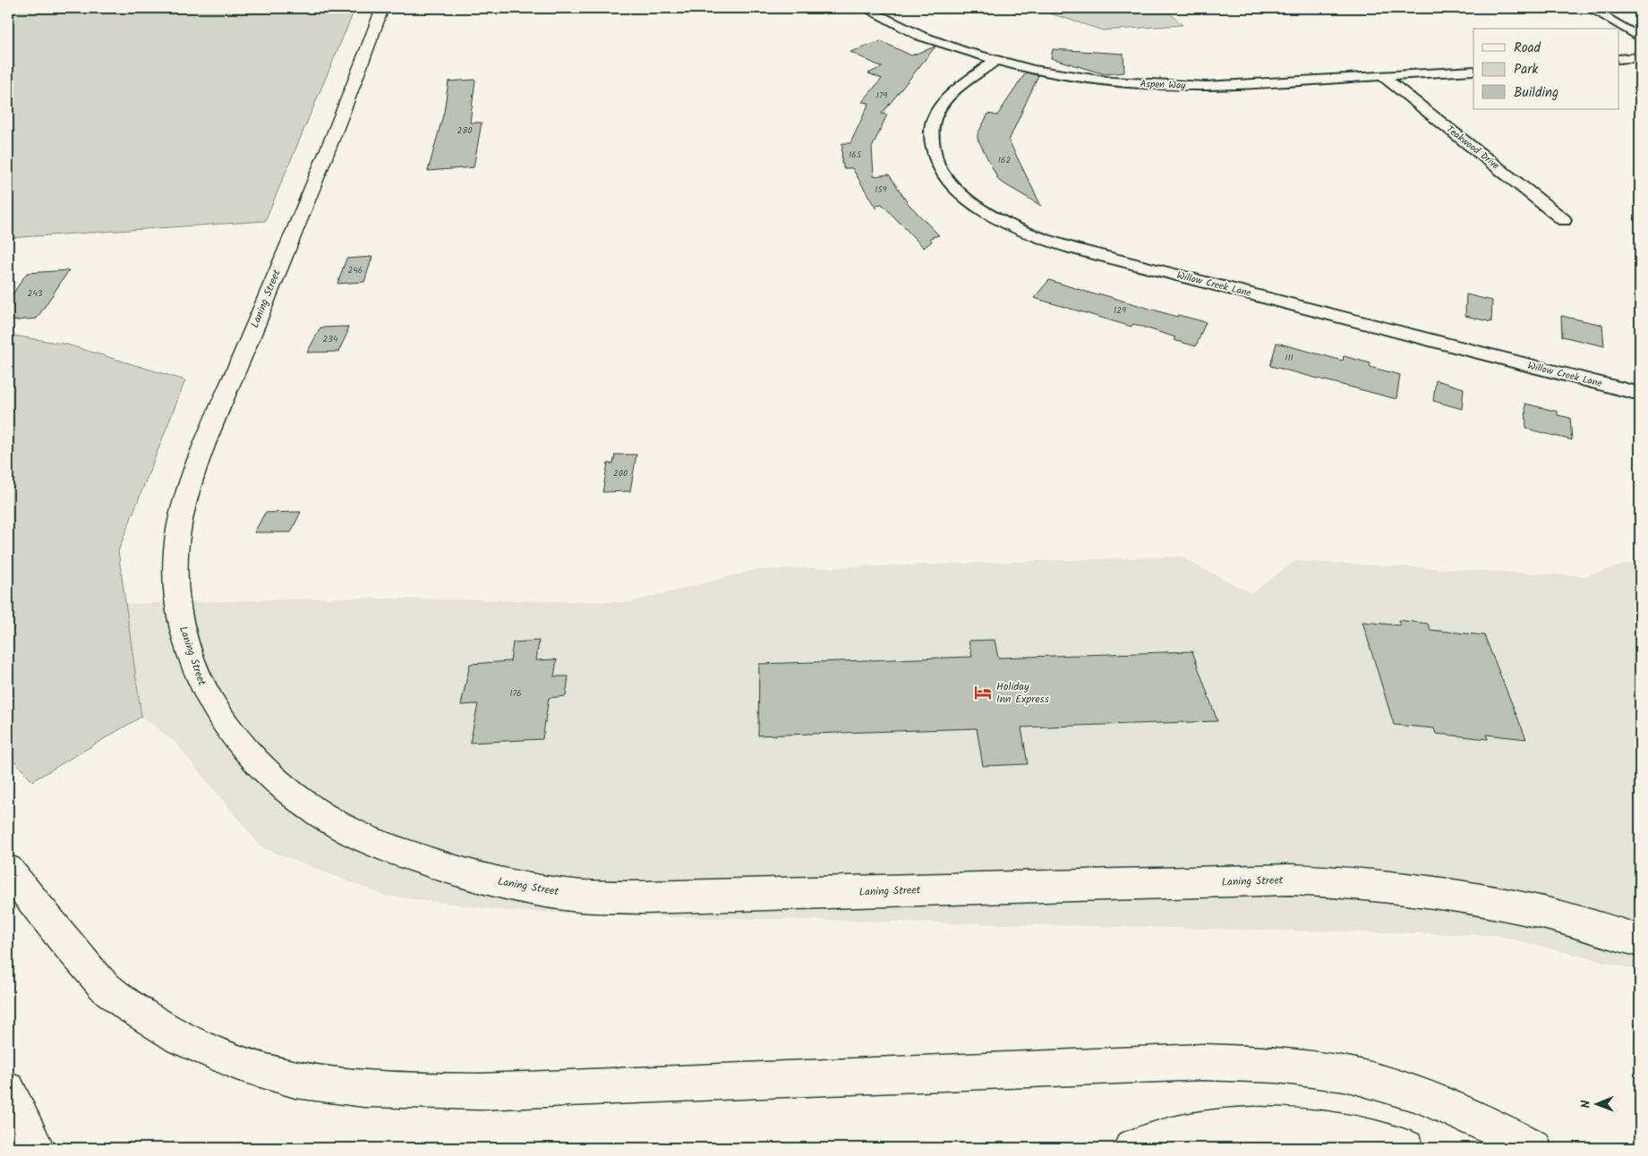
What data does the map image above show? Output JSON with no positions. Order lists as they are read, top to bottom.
{
  "streets": {
    "main road": ["Laning Street"],
    "street": ["Aspen Way", "Teakwood Drive", "Willow Creek Lane"]
  },
  "crossings": [
    ["Aspen Way", "Teakwood Drive"],
    ["Aspen Way", "Willow Creek Lane"]
  ],
  "places": {
    "hotel": ["Holiday Inn Express"]
  },
  "house_numbers": [
    "179",
    "280",
    "165",
    "162",
    "159",
    "246",
    "243",
    "129",
    "234",
    "111",
    "200",
    "176"
  ],
  "legend": ["Road", "Park", "Building"],
  "north": "left"
}
